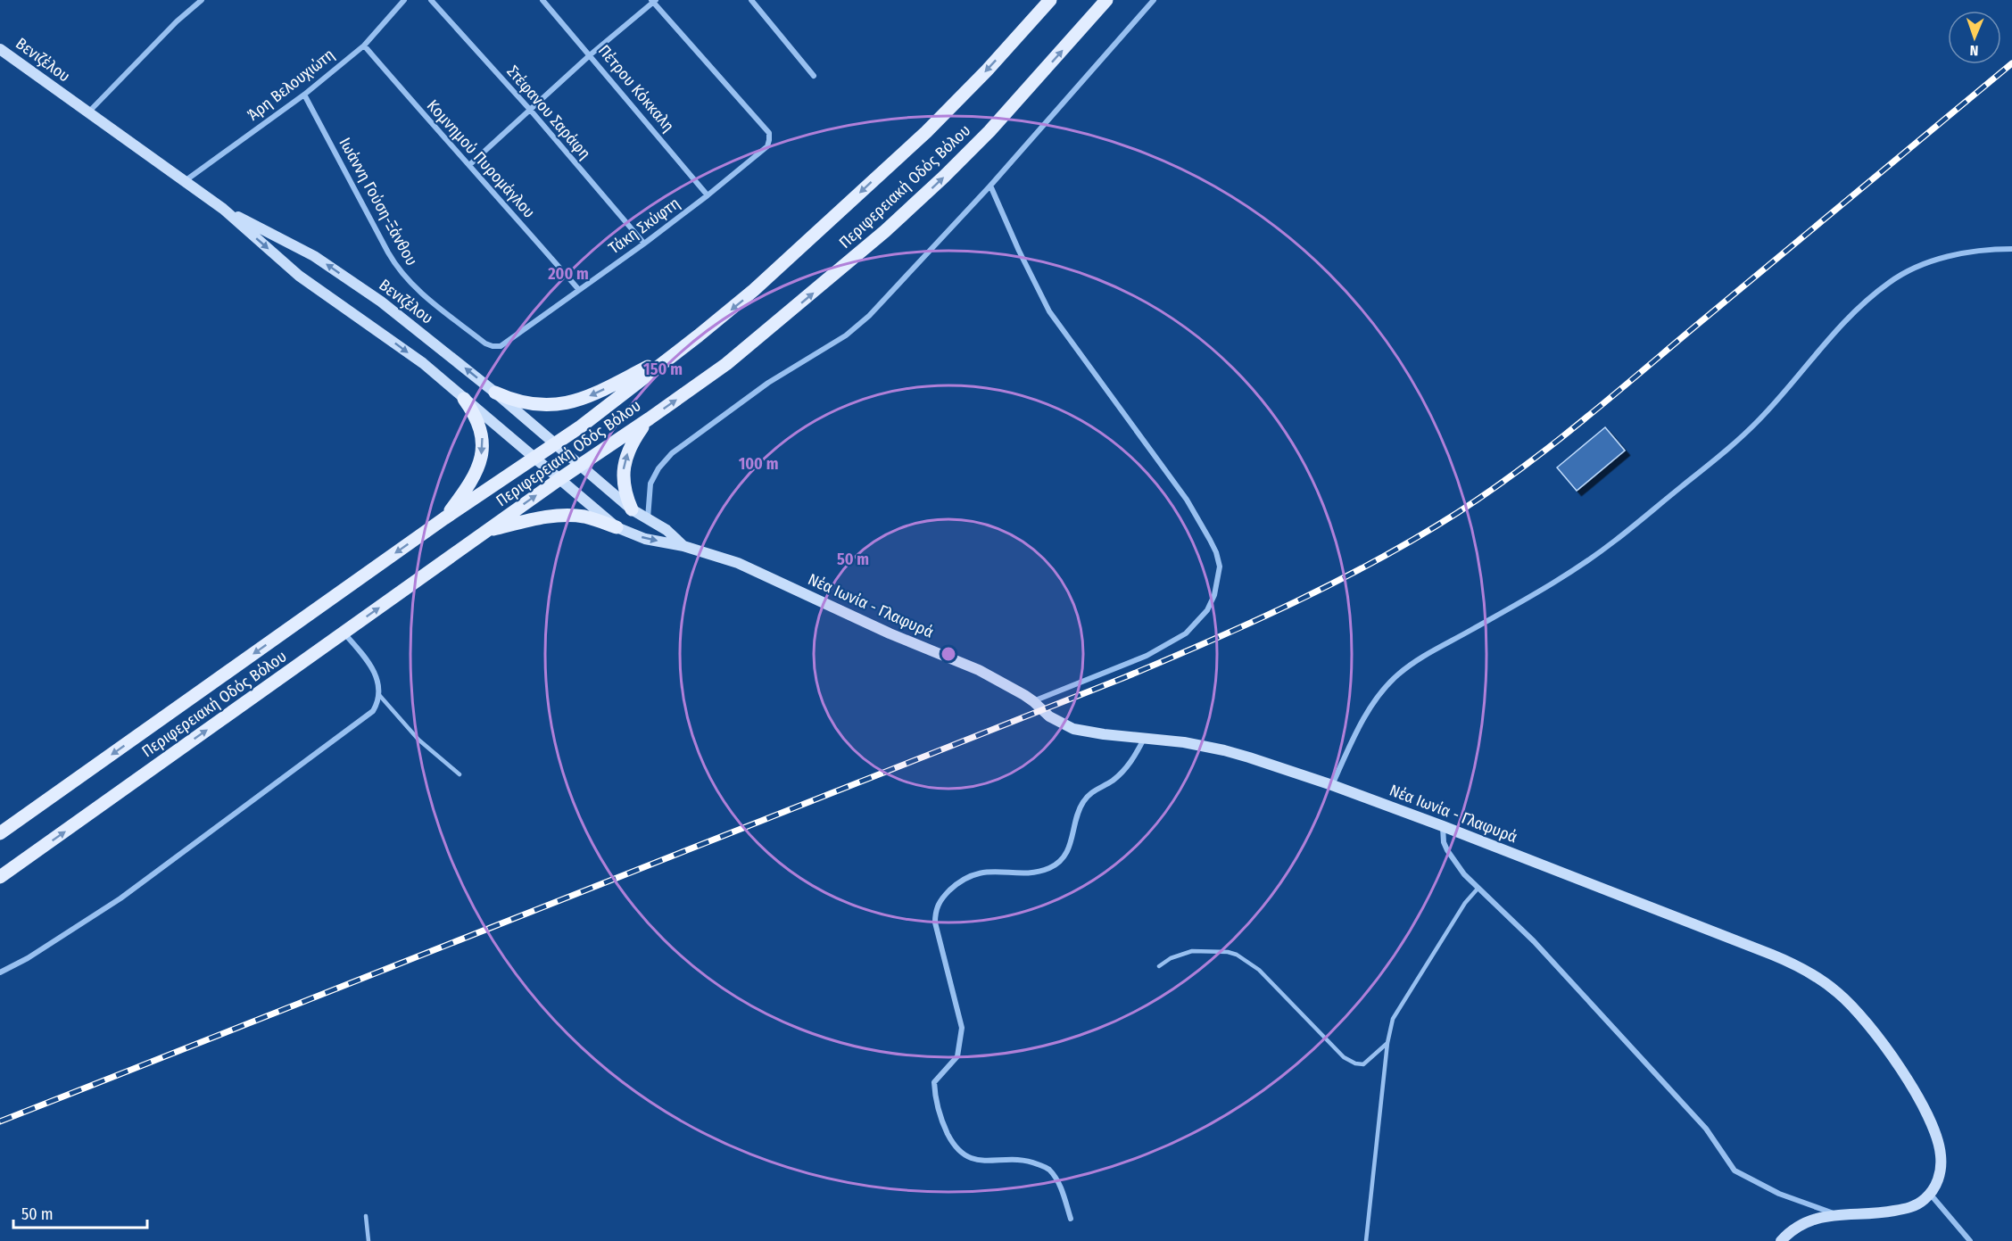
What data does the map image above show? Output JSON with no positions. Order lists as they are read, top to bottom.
{
  "streets": {
    "main road": ["Βενιζέλου", "Περιφερειακή Οδός Βόλου", "Νέα Ιωνία - Γλαφυρά"],
    "street": [
      "Άρη Βελουχιώτη",
      "Πέτρου Κόκκαλη",
      "Στέφανου Σαράφη",
      "Κομνημού Πυρομάγλου",
      "Ιωάννη Γούση-Ξάνθου",
      "Τάκη Σκύφτη"
    ]
  },
  "crossings": [
    ["Βενιζέλου", "Άρη Βελουχιώτη"],
    ["Βενιζέλου", "Περιφερειακή Οδός Βόλου"],
    ["Βενιζέλου", "Νέα Ιωνία - Γλαφυρά"],
    ["Άρη Βελουχιώτη", "Κομνημού Πυρομάγλου"],
    ["Άρη Βελουχιώτη", "Ιωάννη Γούση-Ξάνθου"],
    ["Πέτρου Κόκκαλη", "Τάκη Σκύφτη"],
    ["Στέφανου Σαράφη", "Τάκη Σκύφτη"],
    ["Κομνημού Πυρομάγλου", "Τάκη Σκύφτη"],
    ["Περιφερειακή Οδός Βόλου", "Νέα Ιωνία - Γλαφυρά"],
    ["Ιωάννη Γούση-Ξάνθου", "Τάκη Σκύφτη"]
  ],
  "scale_bar": "50 m",
  "north": "bottom",
  "rings": [
    "200 m",
    "150 m",
    "100 m",
    "50 m"
  ]
}
